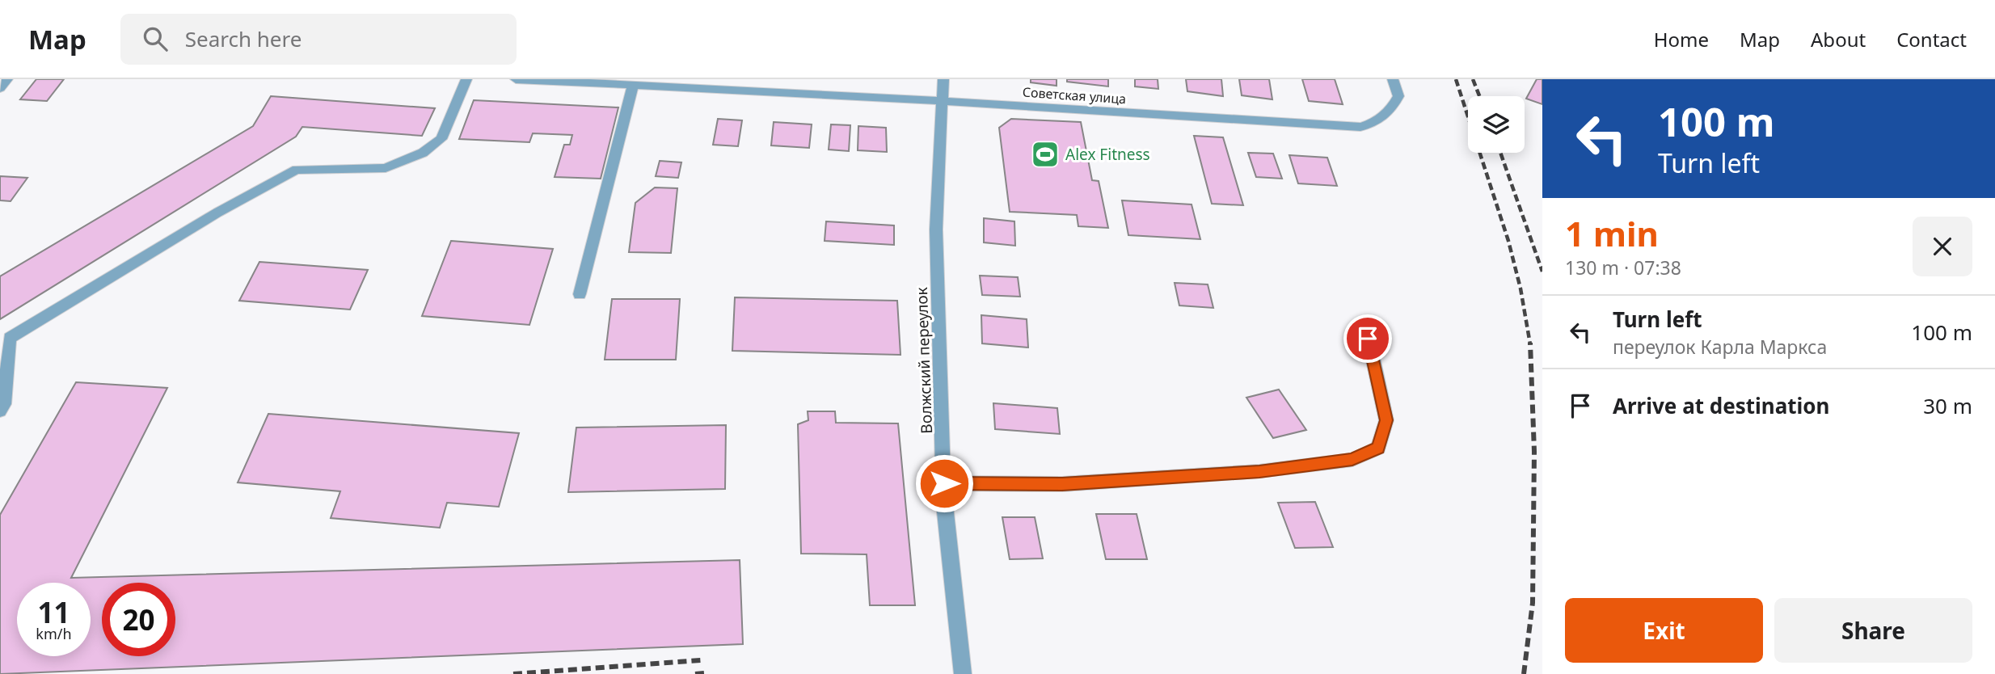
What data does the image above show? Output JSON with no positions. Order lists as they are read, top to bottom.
{
  "streets": {
    "street": ["Советская улица", "Волжский переулок"]
  },
  "crossings": [
    ["Советская улица", "Волжский переулок"]
  ],
  "places": {
    "sports": ["Alex Fitness"]
  },
  "page": {
    "header": "Map",
    "search": "Search here",
    "nav": [
      "Home",
      "Map",
      "About",
      "Contact"
    ],
    "turn": ["100 m", "Turn left"],
    "heading": ["1 min", "130 m · 07:38"],
    "list": [
      {
        "name": "Turn left",
        "note": "переулок Карла Маркса",
        "value": "100 m"
      },
      {
        "name": "Arrive at destination",
        "value": "30 m"
      }
    ],
    "speed": "11 km/h",
    "limit": "20",
    "buttons": ["Exit", "Share"]
  }
}
